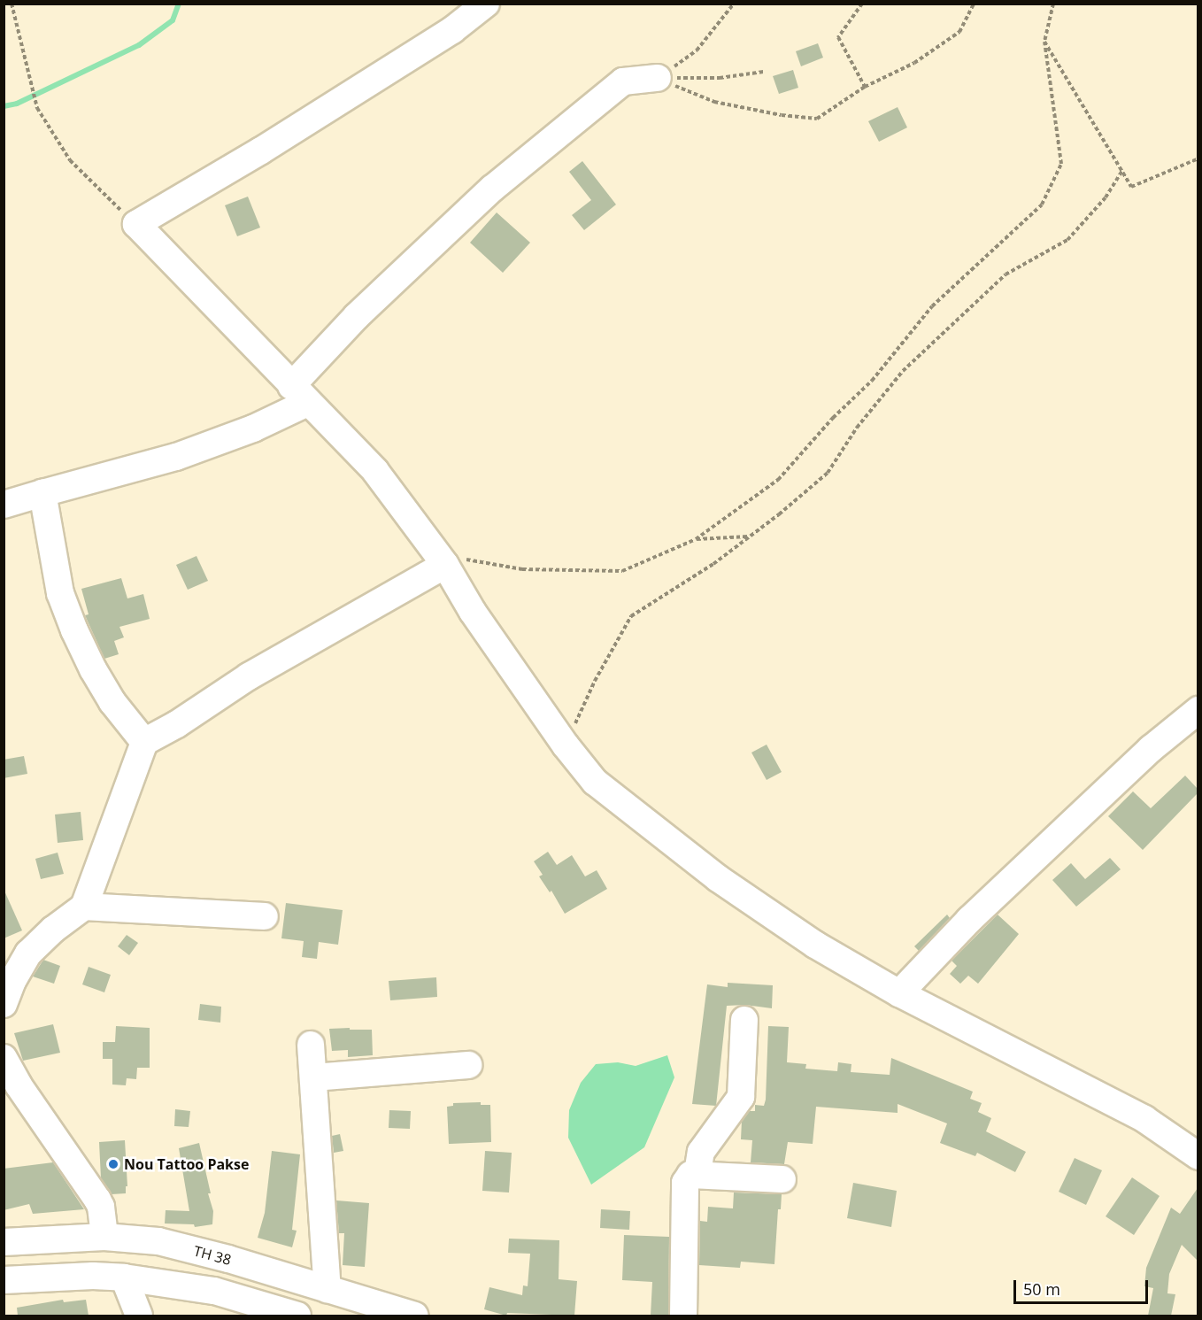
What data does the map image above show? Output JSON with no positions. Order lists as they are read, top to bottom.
{
  "streets": {
    "street": ["TH 38"]
  },
  "places": ["Nou Tattoo Pakse"],
  "scale_bar": "50 m"
}
